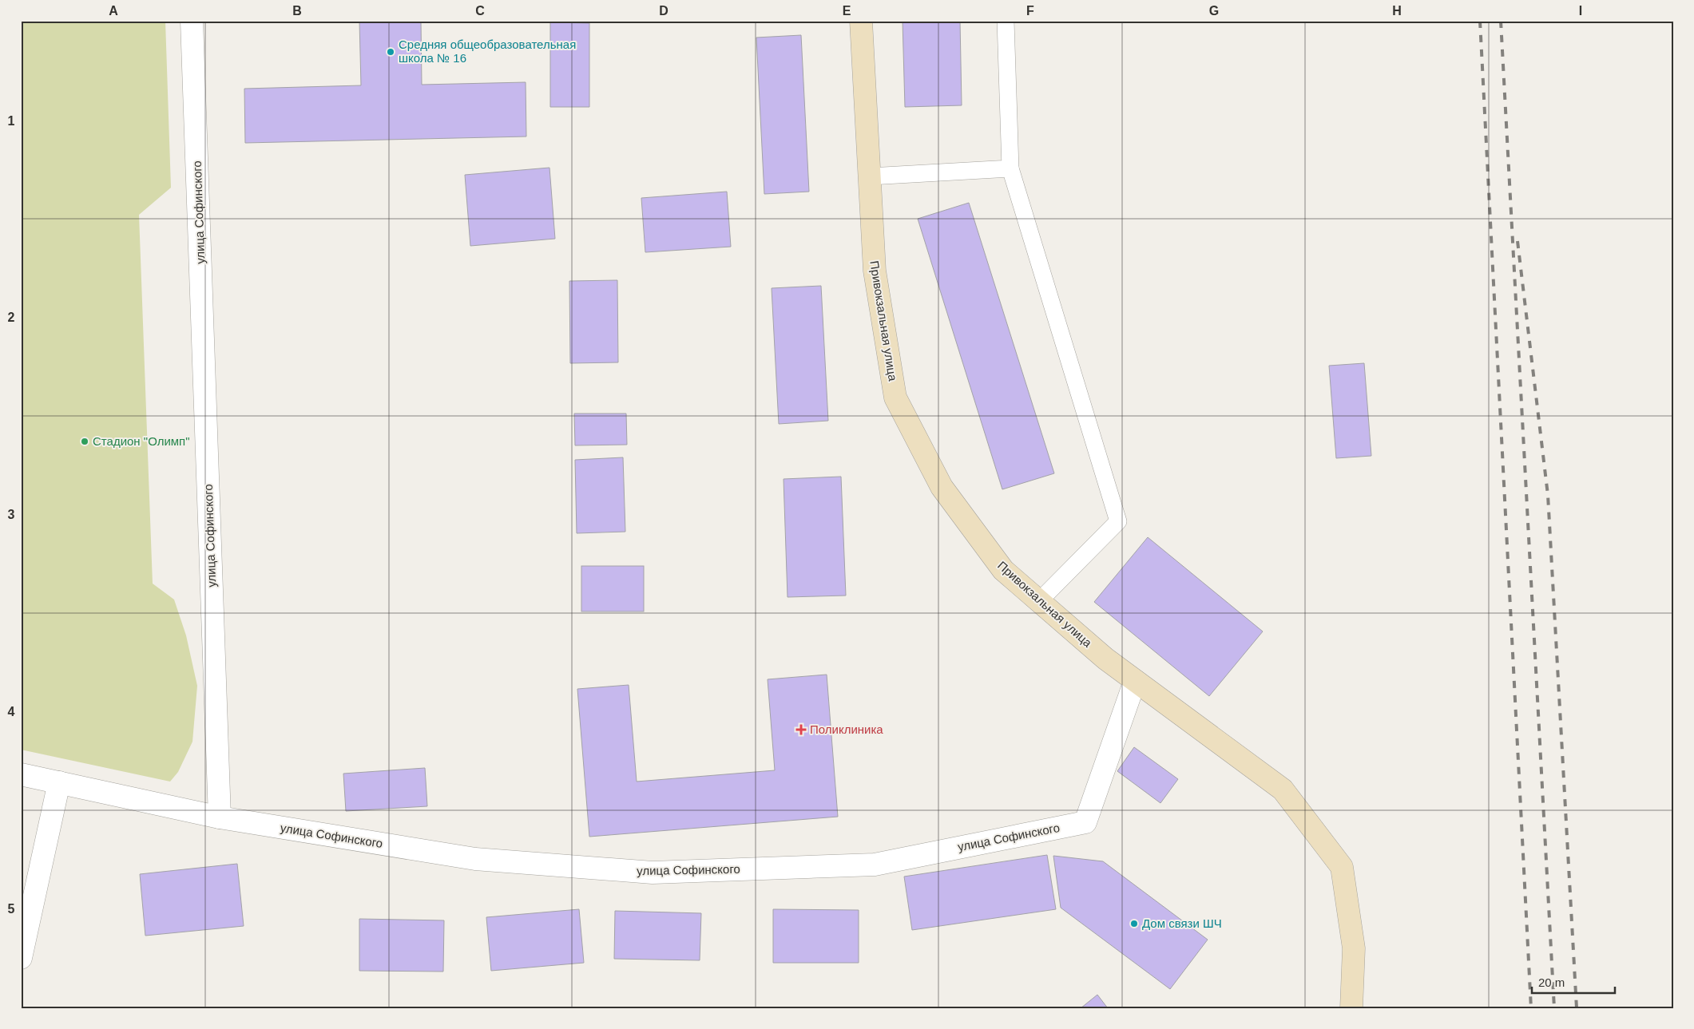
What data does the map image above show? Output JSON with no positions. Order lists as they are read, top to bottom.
{
  "streets": {
    "main road": ["Привокзальная улица"],
    "street": ["улица Софинского"]
  },
  "crossings": [
    ["улица Софинского", "Привокзальная улица"]
  ],
  "places": {
    "other": ["Средняя общеобразовательная школа № 16", "Стадион \"Олимп\"", "Дом связи ШЧ"],
    "health": ["Поликлиника"]
  },
  "scale_bar": "20 m",
  "grid": {
    "columns": [
      "A",
      "B",
      "C",
      "D",
      "E",
      "F",
      "G",
      "H",
      "I"
    ],
    "rows": [
      "1",
      "2",
      "3",
      "4",
      "5"
    ]
  }
}
